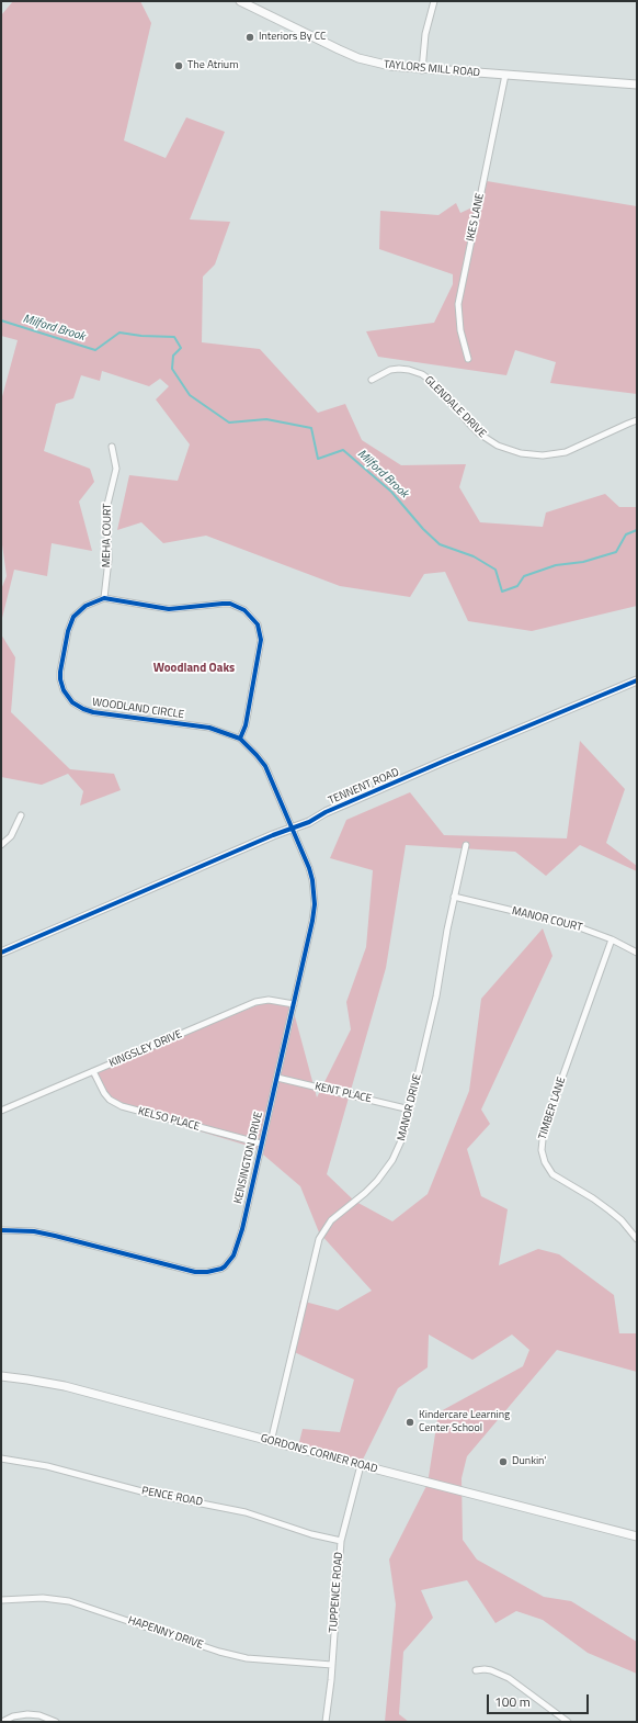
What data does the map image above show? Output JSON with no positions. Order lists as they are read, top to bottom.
{
  "streets": {
    "street": [
      "TAYLORS MILL ROAD",
      "IKES LANE",
      "GLENDALE DRIVE",
      "MEHA COURT",
      "WOODLAND CIRCLE",
      "TENNENT ROAD",
      "MANOR COURT",
      "KINGSLEY DRIVE",
      "KENT PLACE",
      "MANOR DRIVE",
      "TIMBER LANE",
      "KELSO PLACE",
      "KENSINGTON DRIVE",
      "GORDONS CORNER ROAD",
      "PENCE ROAD",
      "TUPPENCE ROAD",
      "HAPENNY DRIVE"
    ]
  },
  "crossings": [
    ["TAYLORS MILL ROAD", "IKES LANE"],
    ["MEHA COURT", "WOODLAND CIRCLE"],
    ["WOODLAND CIRCLE", "TENNENT ROAD"],
    ["WOODLAND CIRCLE", "KENSINGTON DRIVE"],
    ["TENNENT ROAD", "KENSINGTON DRIVE"],
    ["MANOR COURT", "MANOR DRIVE"],
    ["MANOR COURT", "TIMBER LANE"],
    ["KINGSLEY DRIVE", "KELSO PLACE"],
    ["KINGSLEY DRIVE", "KENSINGTON DRIVE"],
    ["KENT PLACE", "MANOR DRIVE"],
    ["KENT PLACE", "KENSINGTON DRIVE"],
    ["MANOR DRIVE", "GORDONS CORNER ROAD"],
    ["KELSO PLACE", "KENSINGTON DRIVE"],
    ["GORDONS CORNER ROAD", "TUPPENCE ROAD"],
    ["PENCE ROAD", "TUPPENCE ROAD"],
    ["TUPPENCE ROAD", "HAPENNY DRIVE"]
  ],
  "districts": ["Woodland Oaks"],
  "water": ["Milford Brook"],
  "places": [
    "Interiors By CC",
    "The Atrium",
    "Kindercare Learning Center School",
    "Dunkin'"
  ],
  "scale_bar": "100 m"
}
